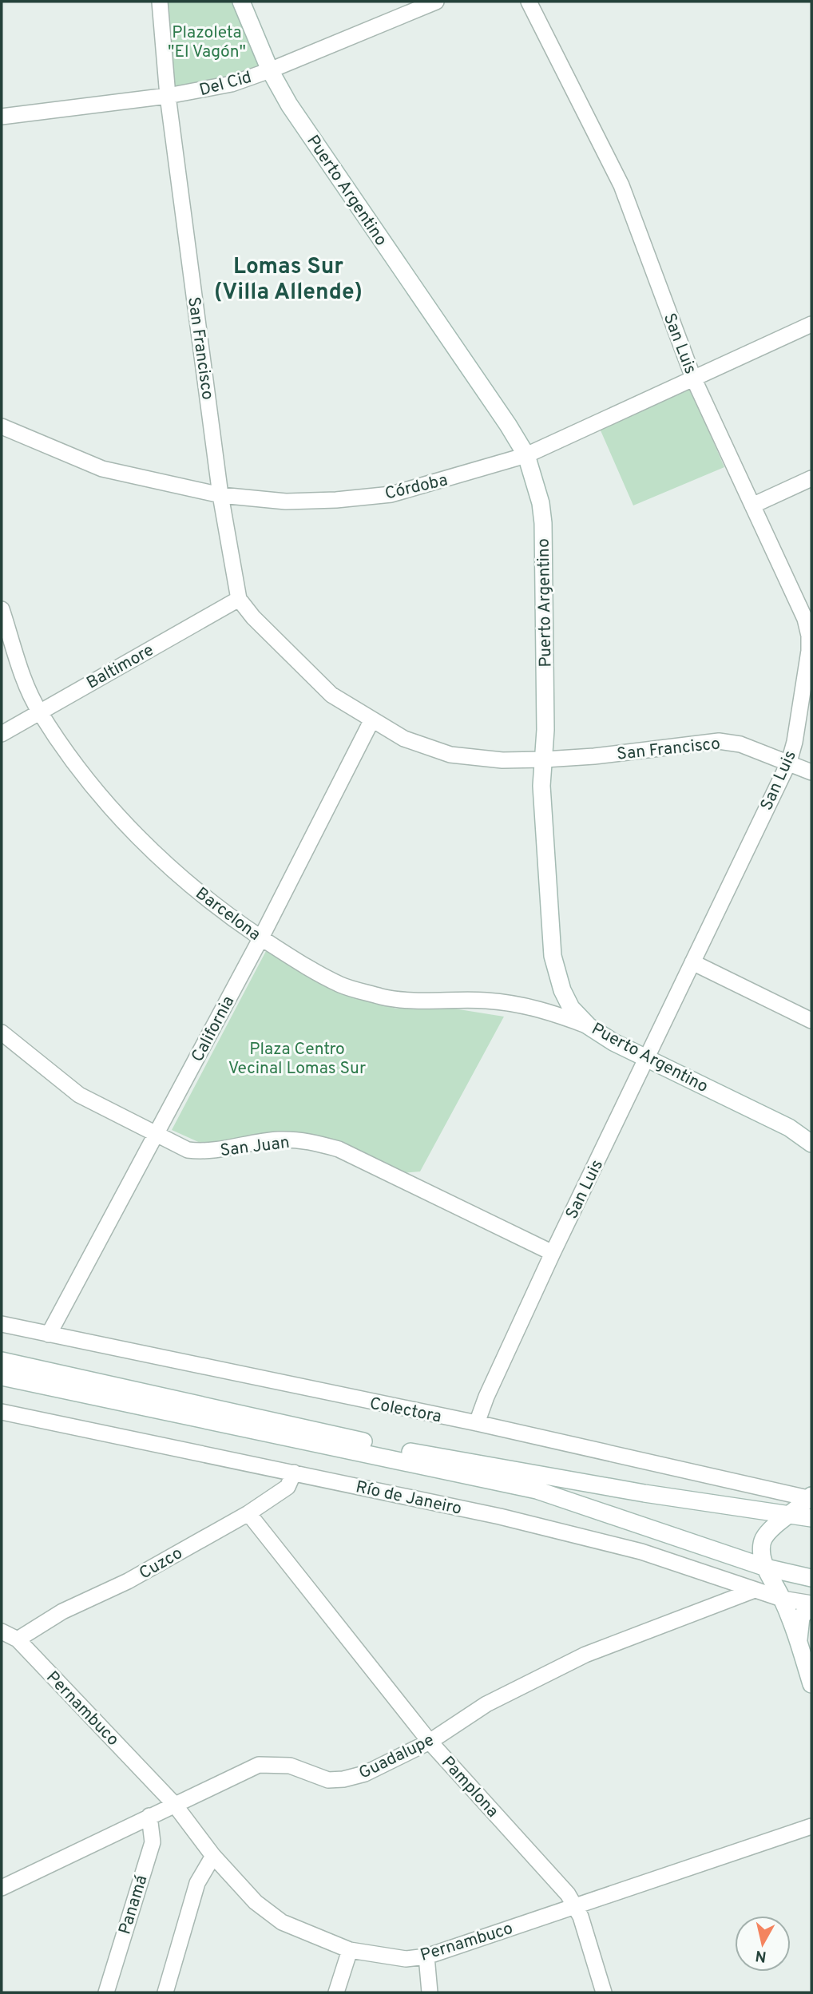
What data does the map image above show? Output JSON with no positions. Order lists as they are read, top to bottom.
{
  "streets": {
    "main road": ["Puerto Argentino"],
    "street": [
      "Del Cid",
      "San Luis",
      "San Francisco",
      "Córdoba",
      "Baltimore",
      "Barcelona",
      "California",
      "San Juan",
      "Colectora",
      "Río de Janeiro",
      "Cuzco",
      "Pernambuco",
      "Guadalupe",
      "Pamplona",
      "Panamá"
    ]
  },
  "crossings": [
    ["Del Cid", "Puerto Argentino"],
    ["Del Cid", "San Francisco"],
    ["Puerto Argentino", "San Luis"],
    ["Puerto Argentino", "San Francisco"],
    ["Puerto Argentino", "Córdoba"],
    ["Puerto Argentino", "Barcelona"],
    ["San Luis", "San Francisco"],
    ["San Luis", "Córdoba"],
    ["San Luis", "San Juan"],
    ["San Luis", "Colectora"],
    ["San Francisco", "Córdoba"],
    ["San Francisco", "Baltimore"],
    ["San Francisco", "California"],
    ["Baltimore", "Barcelona"],
    ["Barcelona", "California"],
    ["California", "San Juan"],
    ["California", "Colectora"],
    ["Río de Janeiro", "Cuzco"],
    ["Río de Janeiro", "Guadalupe"],
    ["Cuzco", "Pernambuco"],
    ["Cuzco", "Pamplona"],
    ["Pernambuco", "Guadalupe"],
    ["Pernambuco", "Pamplona"],
    ["Guadalupe", "Pamplona"],
    ["Guadalupe", "Panamá"]
  ],
  "districts": ["Lomas Sur (Villa Allende)"],
  "parks": ["Plazoleta \"El Vagón\"", "Plaza Centro Vecinal Lomas Sur"],
  "north": "bottom"
}
